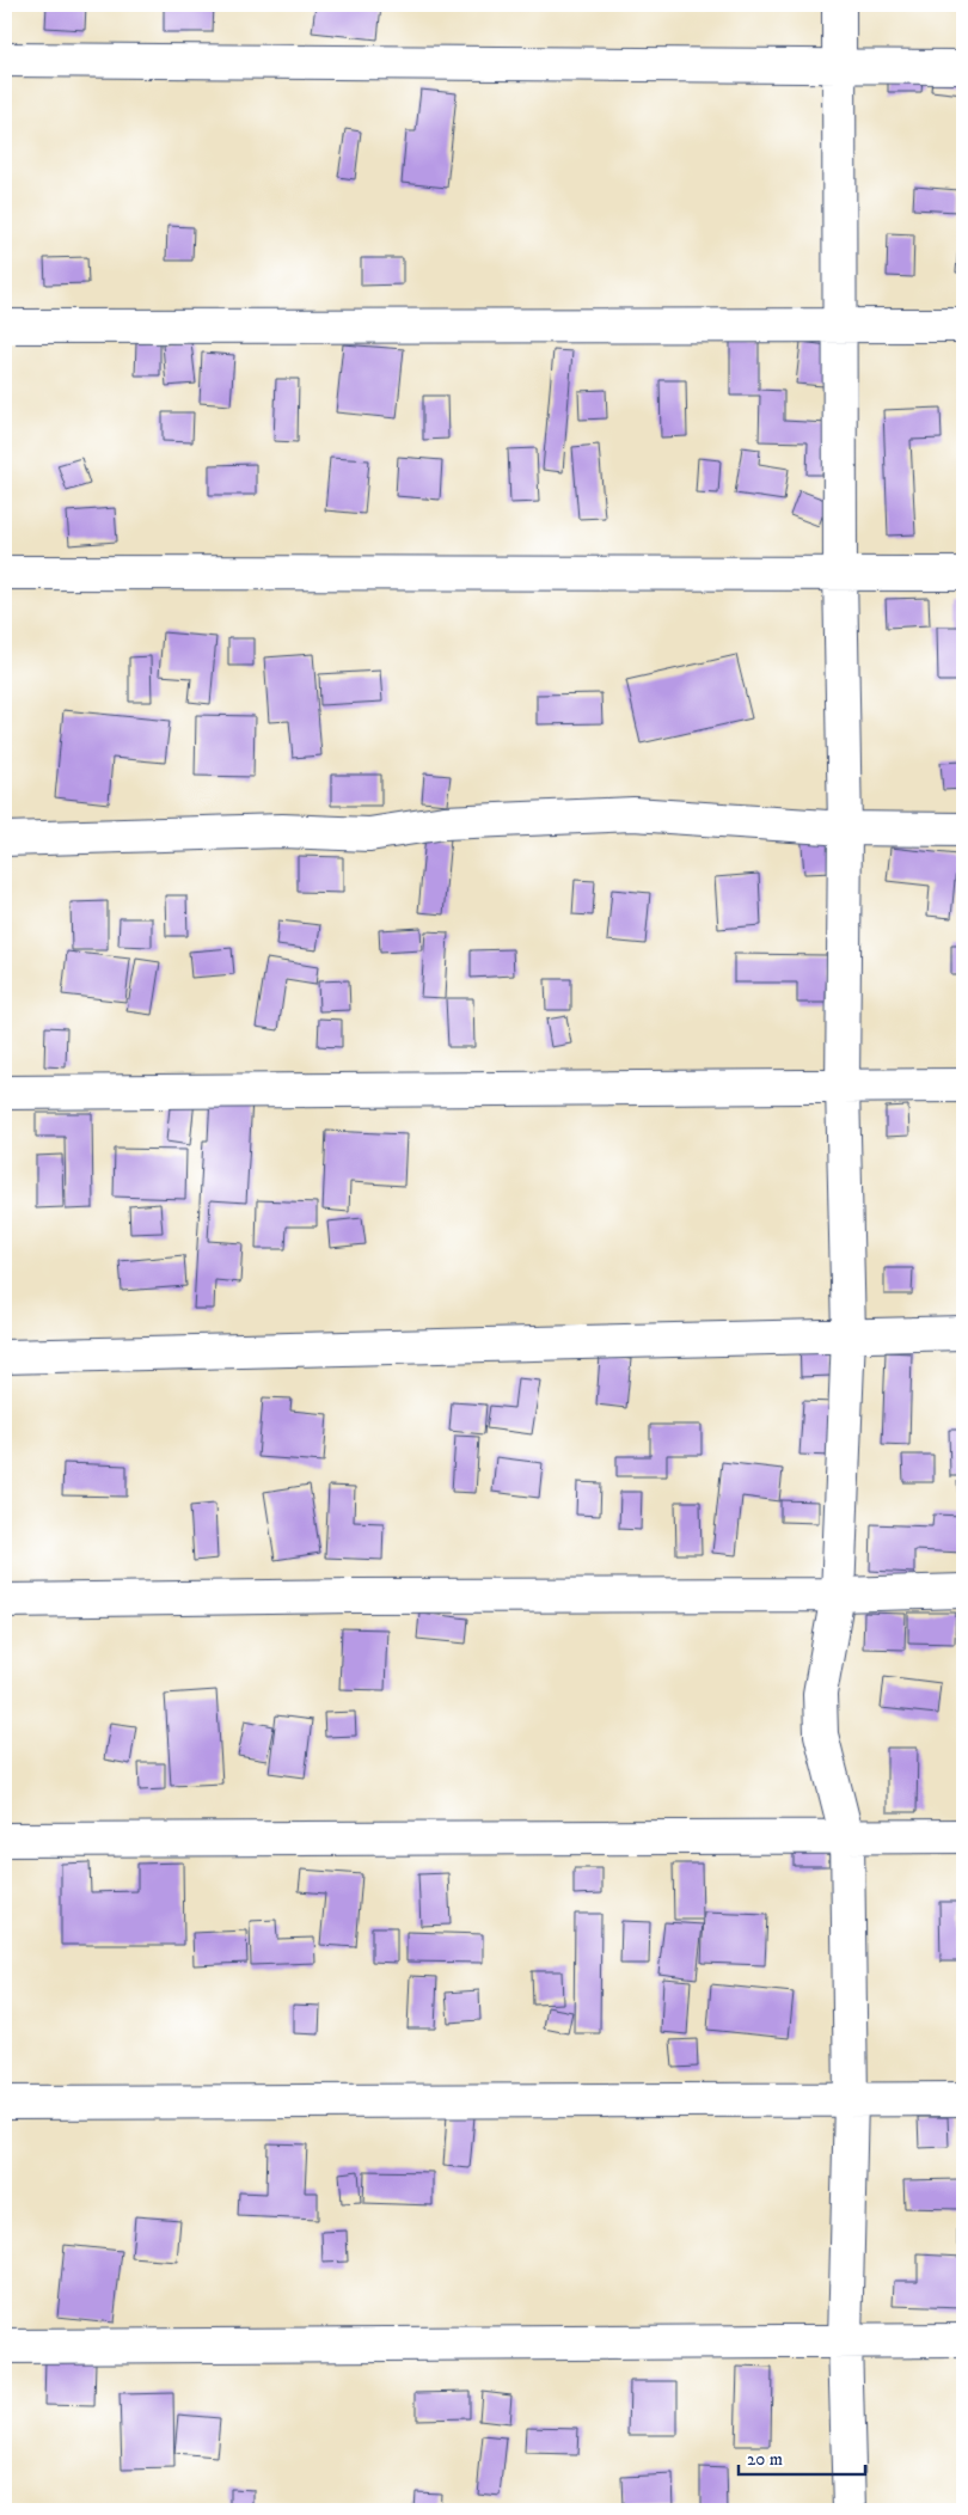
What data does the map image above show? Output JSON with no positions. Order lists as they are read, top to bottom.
{
  "scale_bar": "20 m"
}
